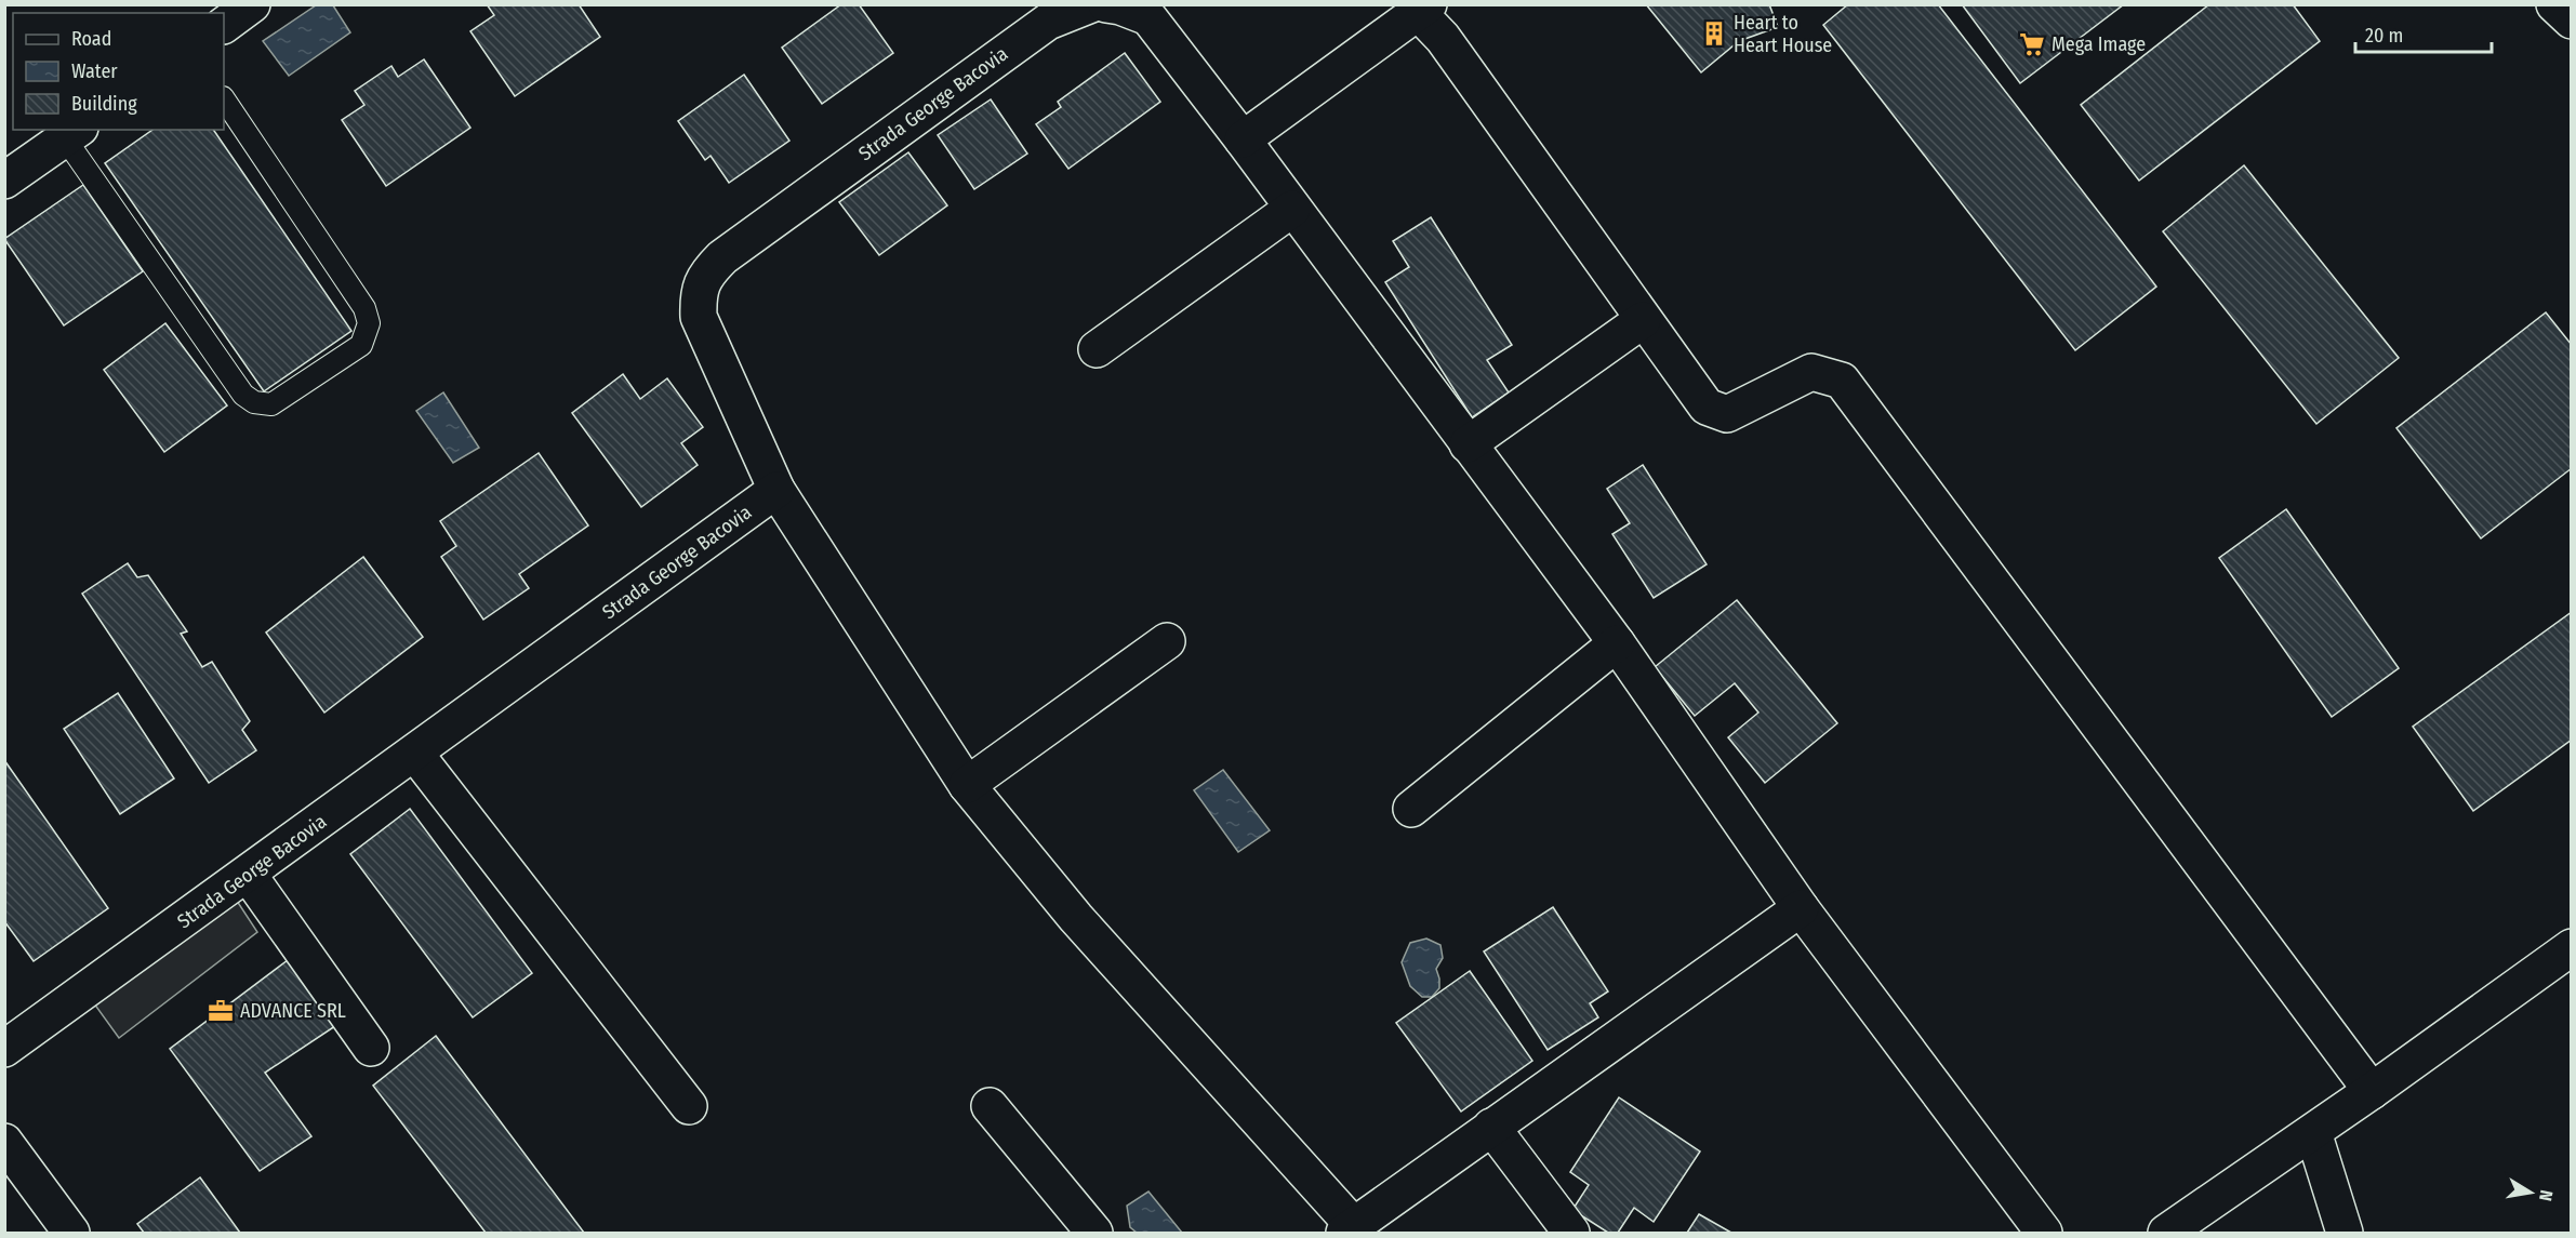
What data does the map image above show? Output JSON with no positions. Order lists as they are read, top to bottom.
{
  "streets": {
    "street": ["Strada George Bacovia"]
  },
  "places": {
    "building": ["Heart to Heart House"],
    "supermarket": ["Mega Image"],
    "office": ["ADVANCE SRL"]
  },
  "legend": ["Road", "Water", "Building"],
  "scale_bar": "20 m",
  "north": "right"
}
